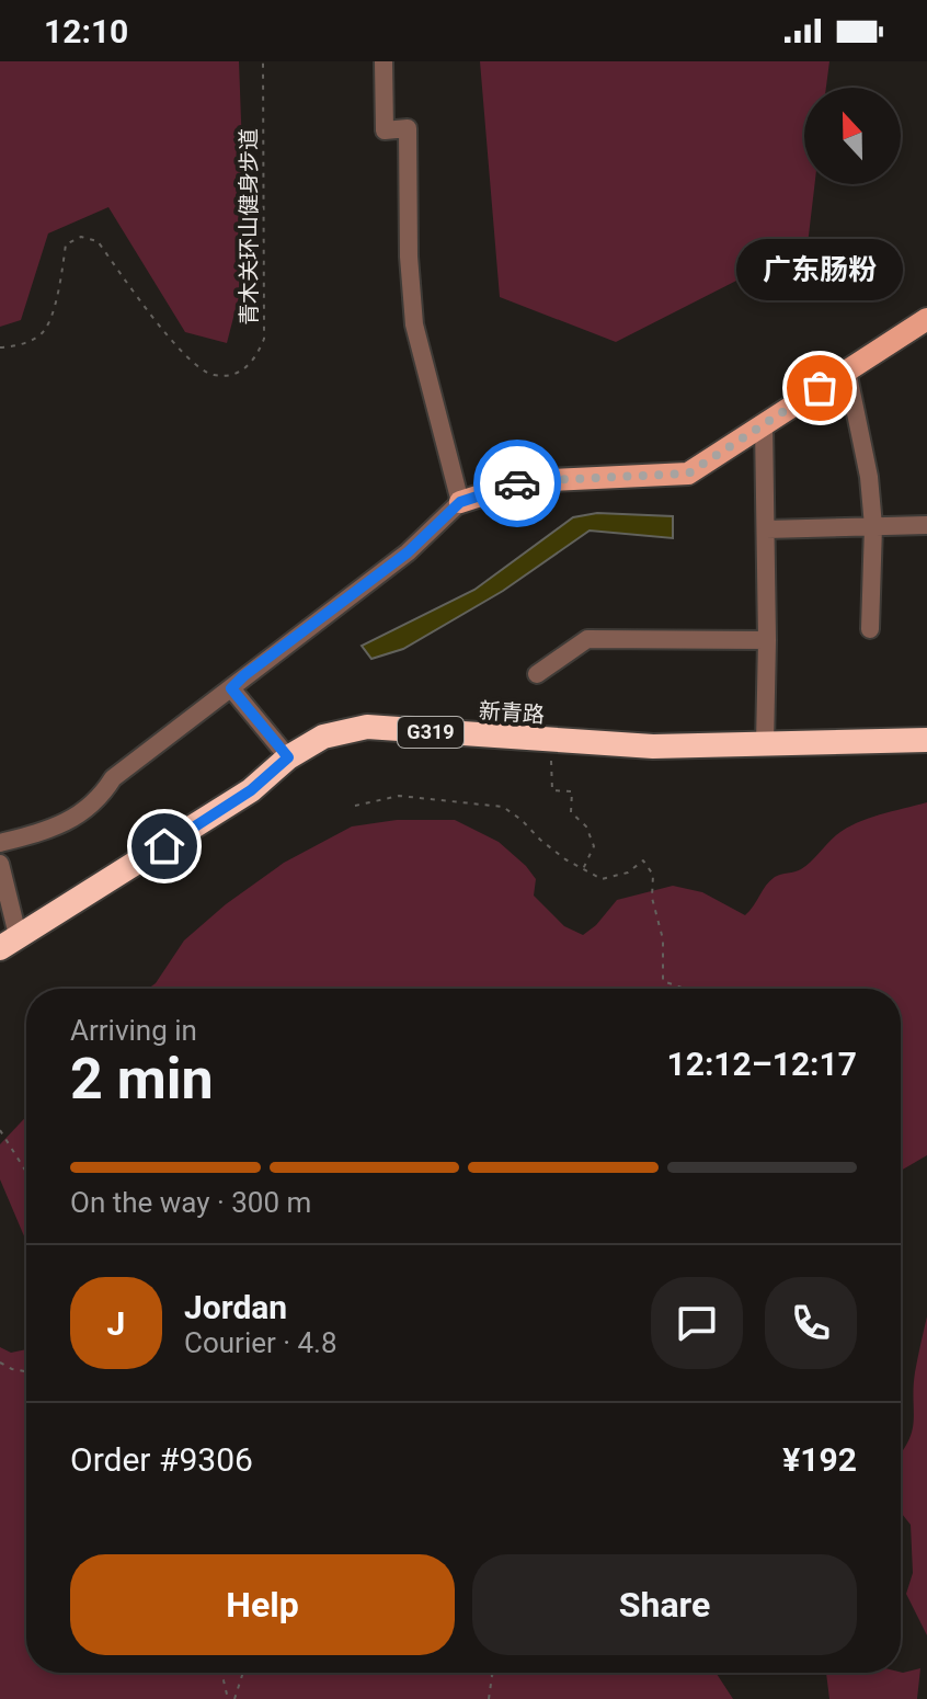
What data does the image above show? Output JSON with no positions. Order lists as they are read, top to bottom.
{
  "streets": {
    "highway": ["新青路", "G319"],
    "path": ["青木关环山健身步道"]
  },
  "places": ["广东肠粉"],
  "north": "top",
  "page": {
    "status": "12:10",
    "bubble": "广东肠粉",
    "heading": ["2 min", "Arriving in", "12:12–12:17"],
    "panel": [
      "Jordan",
      "Courier · 4.8",
      "Order #9306",
      "¥192"
    ],
    "bar": "On the way · 300 m",
    "round": "J",
    "buttons": ["Help", "Share"]
  }
}
